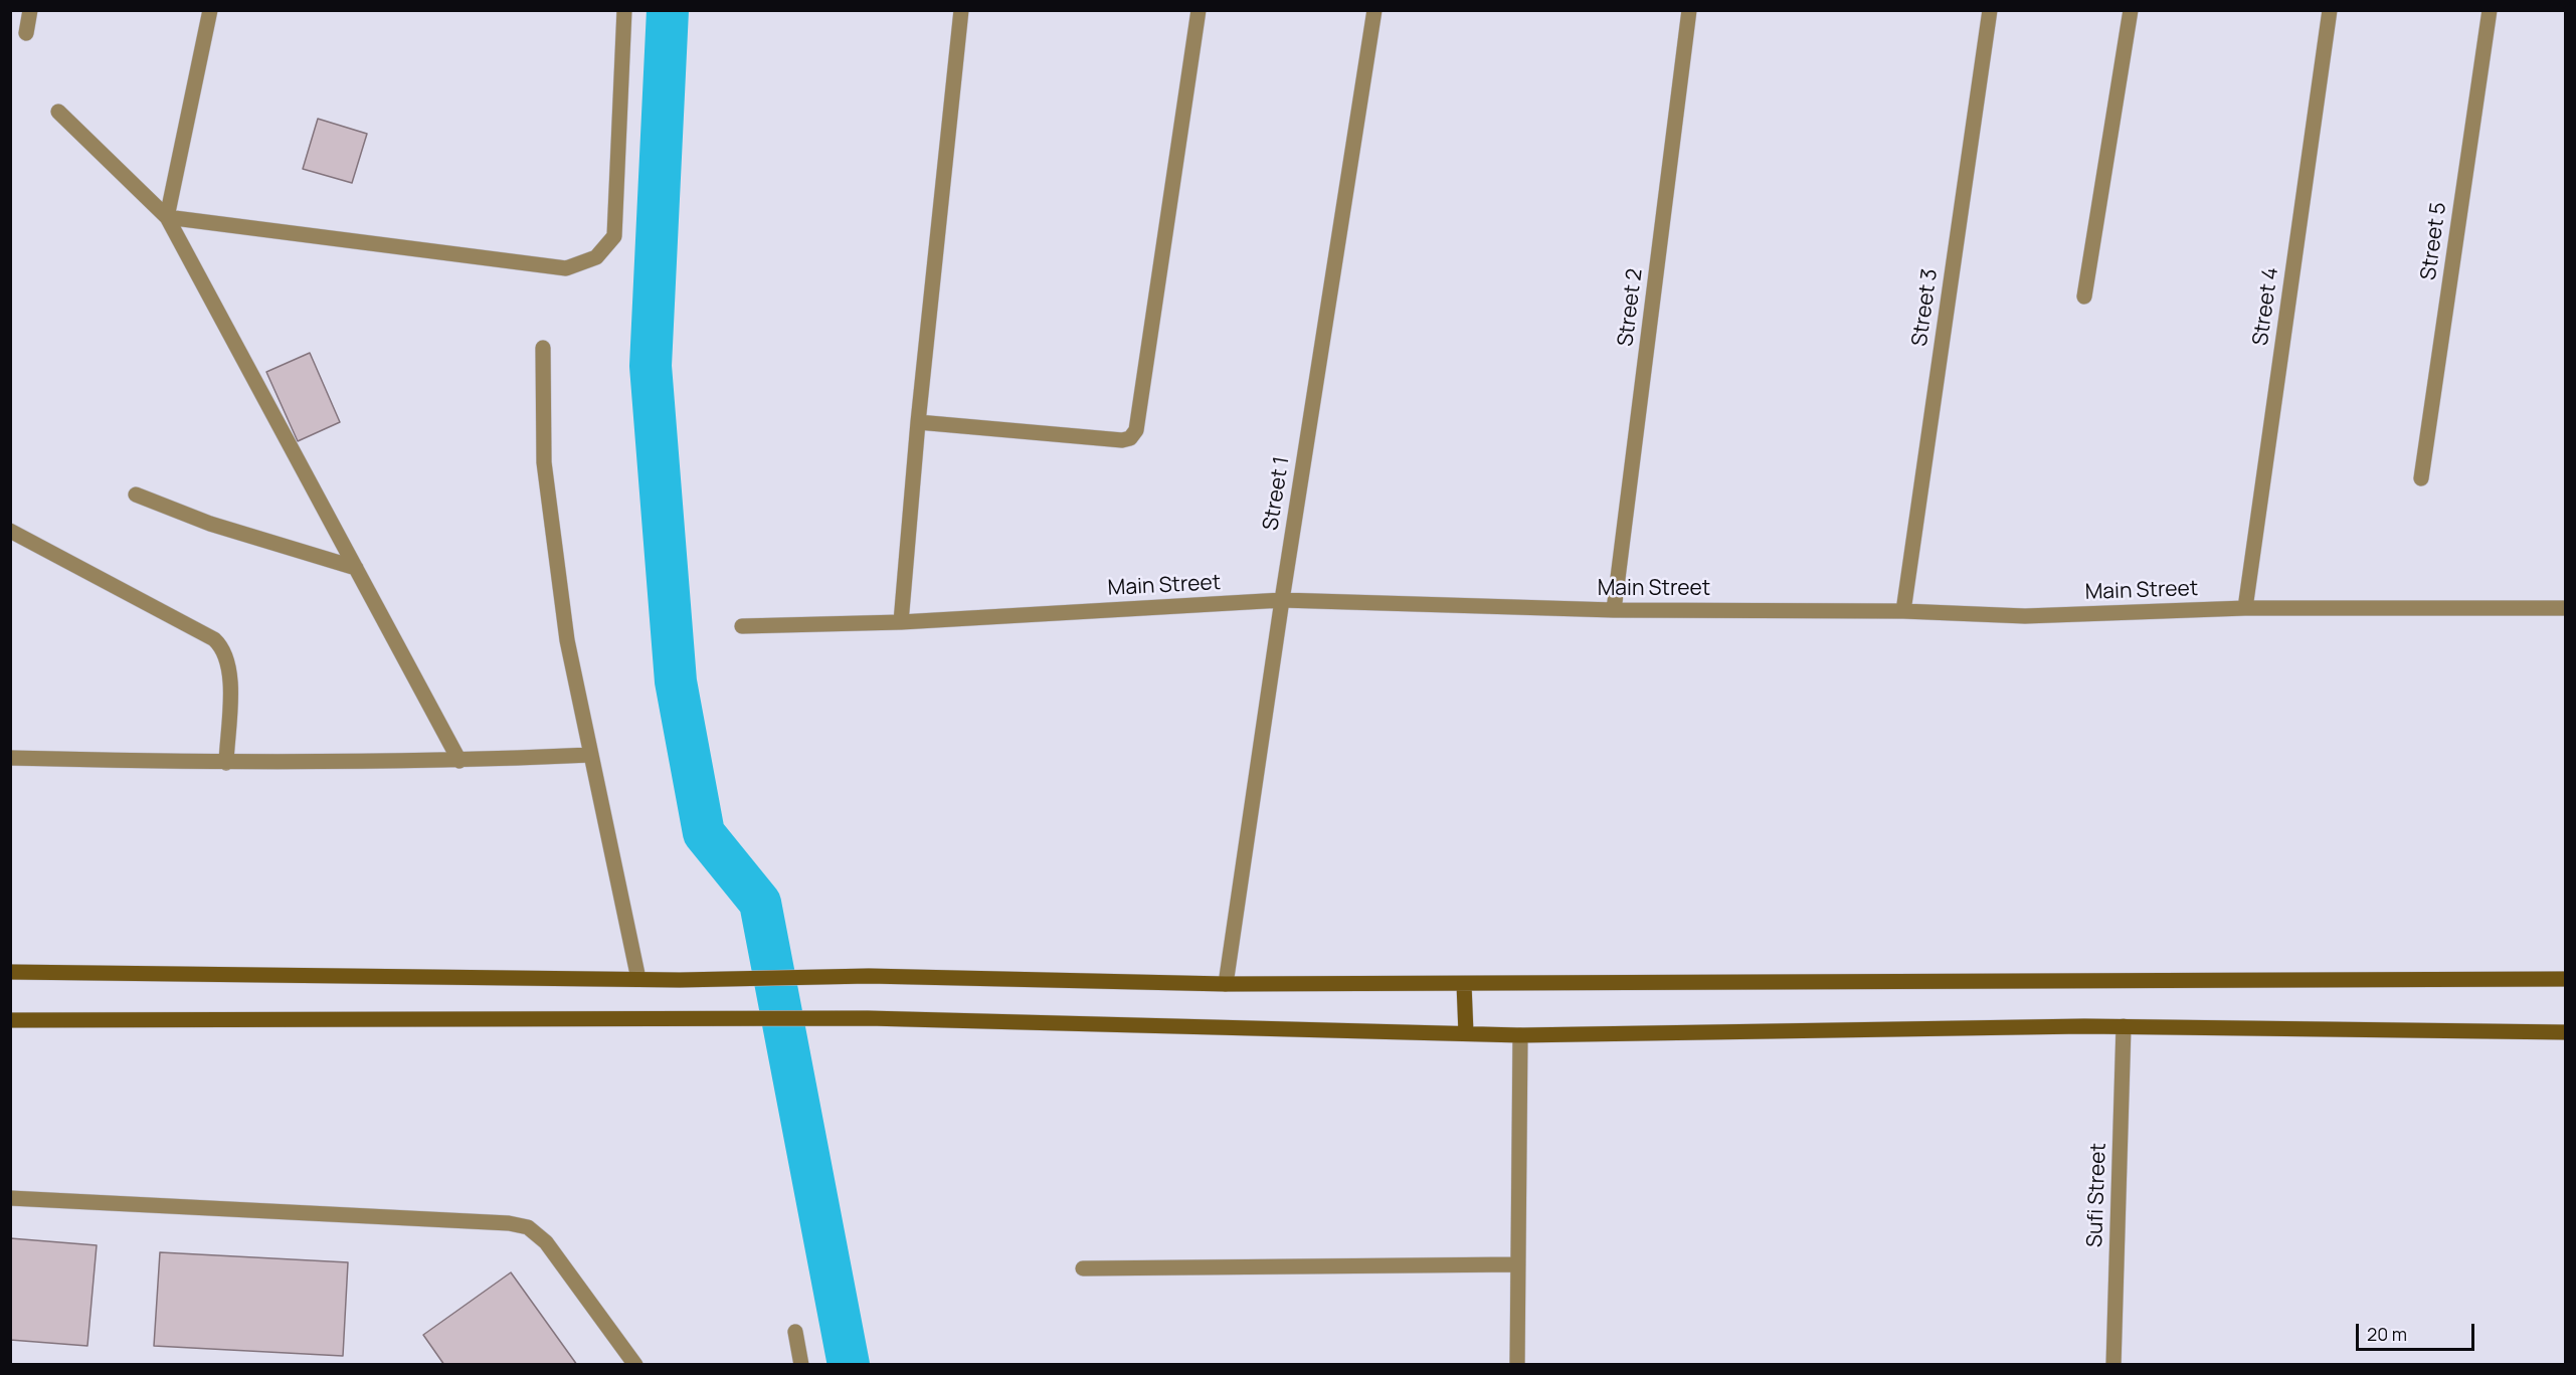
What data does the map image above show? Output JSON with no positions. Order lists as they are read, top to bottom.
{
  "streets": {
    "street": [
      "Street 5",
      "Street 4",
      "Street 2",
      "Street 3",
      "Street 1",
      "Main Street",
      "Sufi Street"
    ]
  },
  "crossings": [
    ["Street 4", "Main Street"],
    ["Street 2", "Main Street"],
    ["Street 3", "Main Street"],
    ["Street 1", "Main Street"]
  ],
  "scale_bar": "20 m"
}
